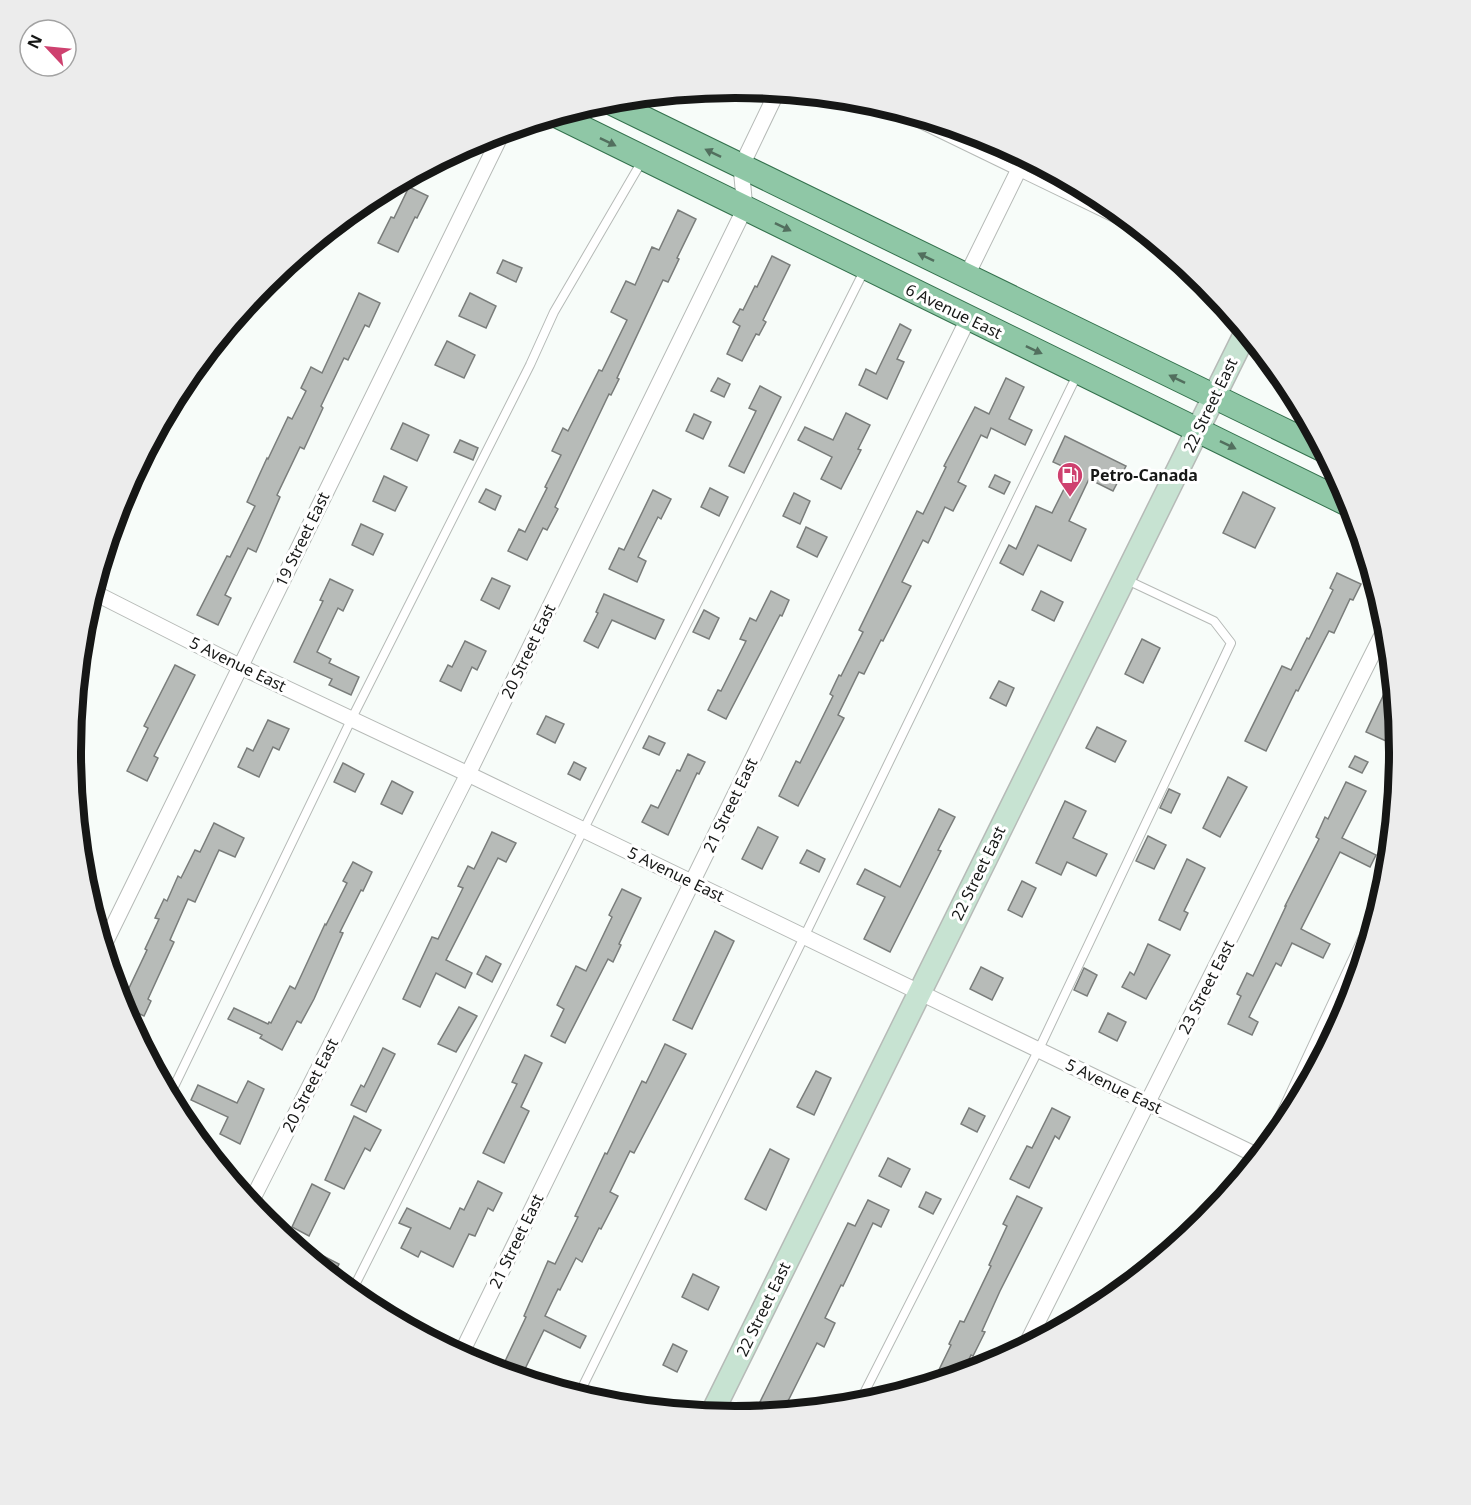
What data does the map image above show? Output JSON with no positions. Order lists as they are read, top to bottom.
{
  "streets": {
    "main road": ["6 Avenue East"],
    "street": [
      "22 Street East",
      "19 Street East",
      "20 Street East",
      "5 Avenue East",
      "21 Street East",
      "23 Street East"
    ]
  },
  "crossings": [
    ["6 Avenue East", "22 Street East"],
    ["6 Avenue East", "20 Street East"],
    ["6 Avenue East", "21 Street East"],
    ["22 Street East", "5 Avenue East"],
    ["19 Street East", "5 Avenue East"],
    ["20 Street East", "5 Avenue East"],
    ["5 Avenue East", "21 Street East"],
    ["5 Avenue East", "23 Street East"]
  ],
  "places": {
    "fuel station": ["Petro-Canada"]
  },
  "north": "top left"
}
